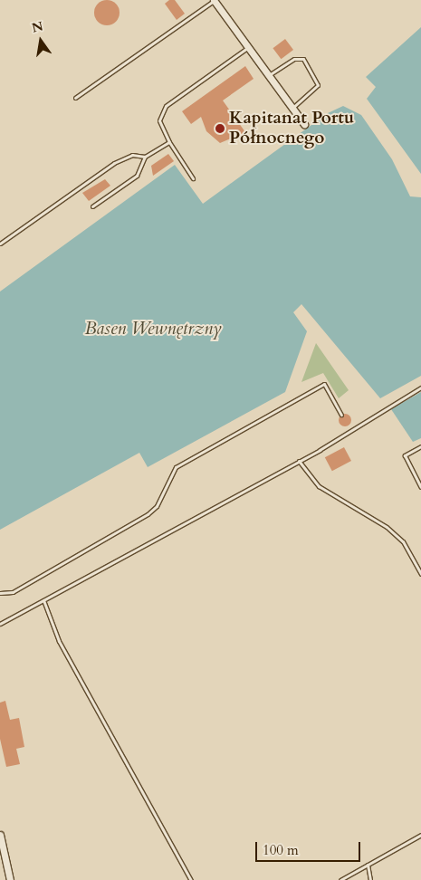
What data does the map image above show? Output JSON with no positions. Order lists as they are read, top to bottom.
{
  "water": ["Basen Wewnętrzny"],
  "places": ["Kapitanat Portu Północnego"],
  "scale_bar": "100 m",
  "north": "top"
}
